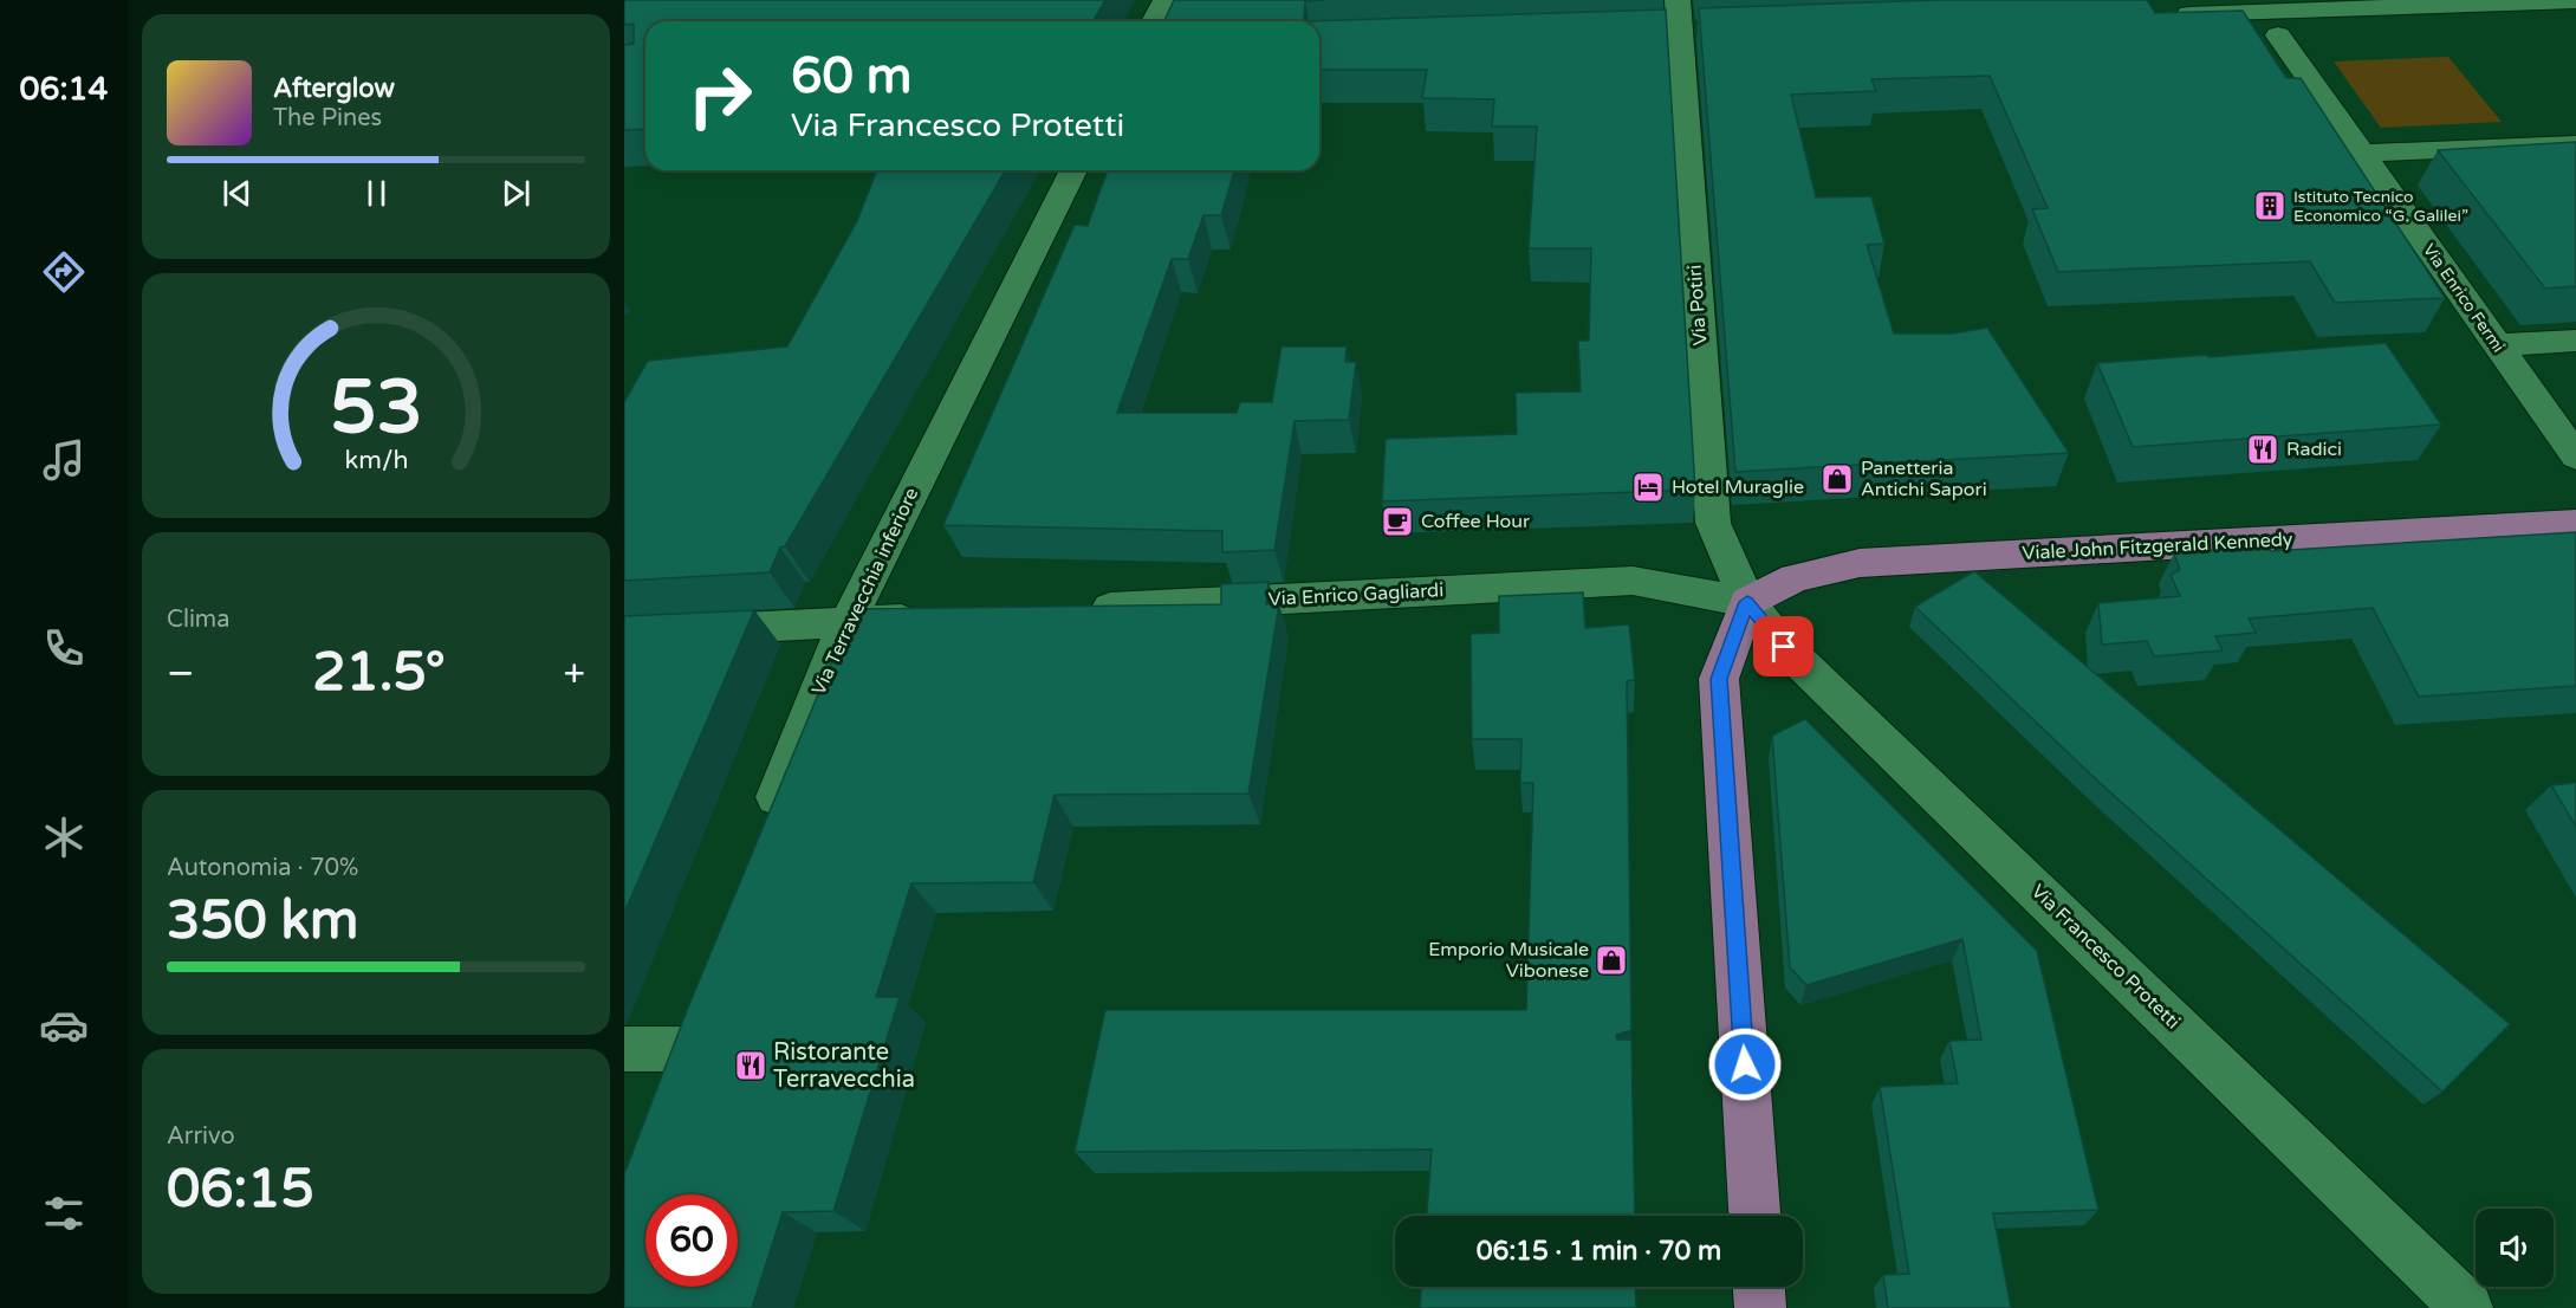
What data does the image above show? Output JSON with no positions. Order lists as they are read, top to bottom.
{
  "streets": {
    "main road": ["Viale John Fitzgerald Kennedy"],
    "street": [
      "Via Enrico Fermi",
      "Via Potiri",
      "Via Terravecchia inferiore",
      "Via Enrico Gagliardi",
      "Via Francesco Protetti"
    ]
  },
  "crossings": [
    ["Via Potiri", "Viale John Fitzgerald Kennedy"],
    ["Via Potiri", "Via Enrico Gagliardi"],
    ["Via Potiri", "Via Francesco Protetti"],
    ["Viale John Fitzgerald Kennedy", "Via Enrico Gagliardi"],
    ["Viale John Fitzgerald Kennedy", "Via Francesco Protetti"],
    ["Via Enrico Gagliardi", "Via Francesco Protetti"]
  ],
  "places": {
    "building": ["Istituto Tecnico Economico “G. Galilei”"],
    "restaurant": ["Radici", "Ristorante Terravecchia"],
    "shop": ["Panetteria Antichi Sapori", "Emporio Musicale Vibonese"],
    "hotel": ["Hotel Muraglie"],
    "cafe": ["Coffee Hour"]
  },
  "page": {
    "tabs": "06:14",
    "turn": ["60 m", "Via Francesco Protetti"],
    "song": ["Afterglow", "The Pines"],
    "tile": [
      "Clima",
      ["Autonomia · 70%", "350 km"],
      ["Arrivo", "06:15"]
    ],
    "heat": ["−", "21.5°", "+"],
    "limit": "60",
    "trip": "06:15 · 1 min · 70 m",
    "gauge": ["53", "km/h"]
  }
}
